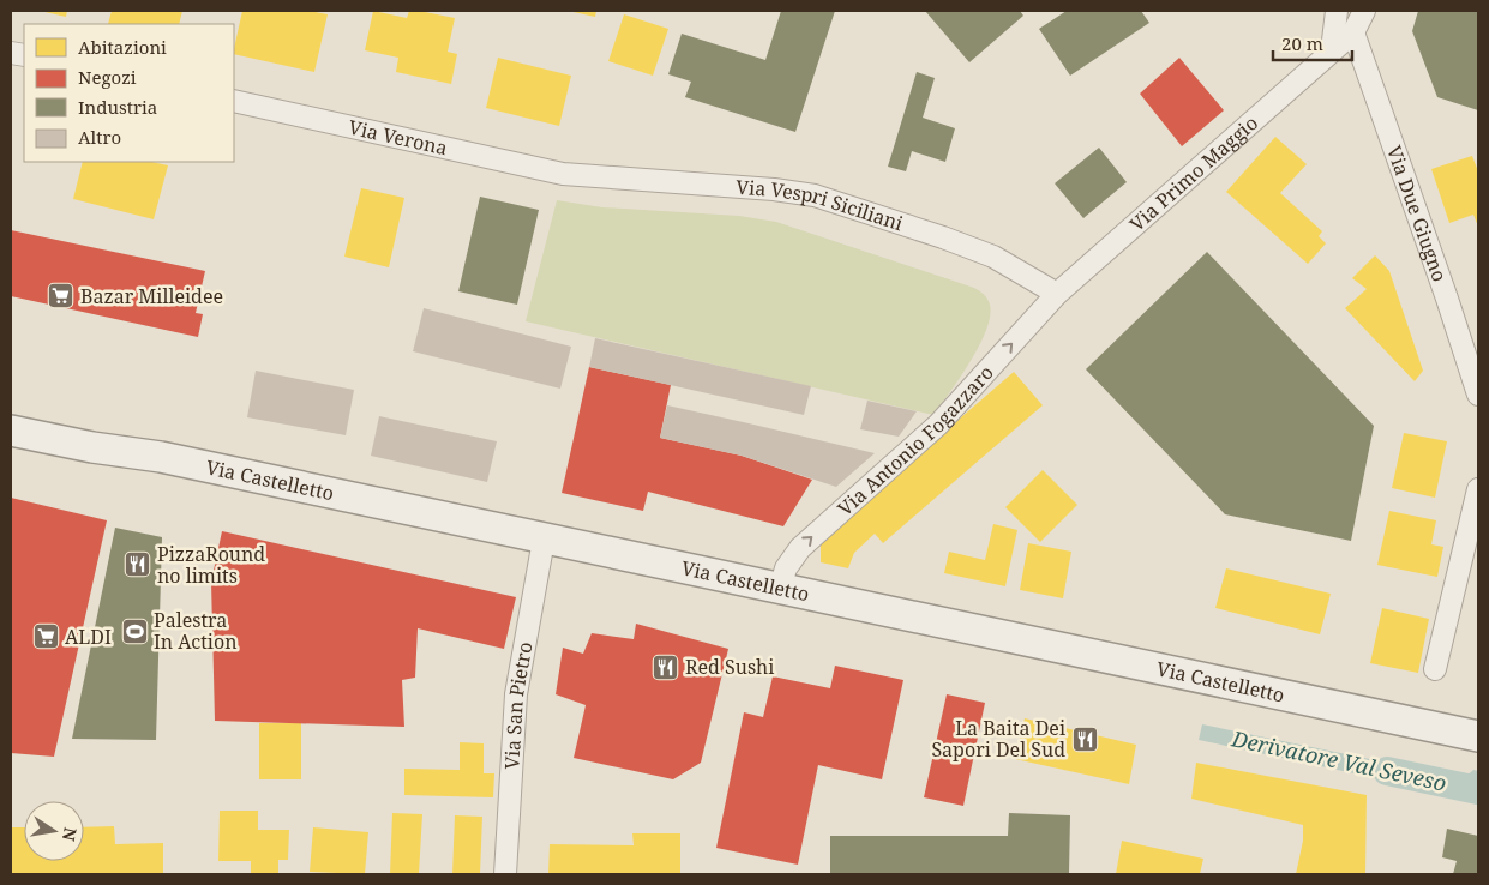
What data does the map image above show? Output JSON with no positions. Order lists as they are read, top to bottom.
{
  "streets": {
    "main road": ["Via Castelletto"],
    "street": [
      "Via Verona",
      "Via Primo Maggio",
      "Via Vespri Siciliani",
      "Via Due Giugno",
      "Via Antonio Fogazzaro",
      "Via San Pietro"
    ]
  },
  "crossings": [
    ["Via Verona", "Via Vespri Siciliani"],
    ["Via Primo Maggio", "Via Vespri Siciliani"],
    ["Via Primo Maggio", "Via Antonio Fogazzaro"],
    ["Via Vespri Siciliani", "Via Antonio Fogazzaro"],
    ["Via Antonio Fogazzaro", "Via Castelletto"],
    ["Via Castelletto", "Via San Pietro"]
  ],
  "one_way": ["Via Antonio Fogazzaro"],
  "water": ["Derivatore Val Seveso"],
  "places": {
    "supermarket": ["Bazar Milleidee", "ALDI"],
    "restaurant": ["PizzaRound no limits", "Red Sushi", "La Baita Dei Sapori Del Sud"],
    "sports": ["Palestra In Action"]
  },
  "legend": [
    "Abitazioni",
    "Negozi",
    "Industria",
    "Altro"
  ],
  "scale_bar": "20 m",
  "north": "right"
}
